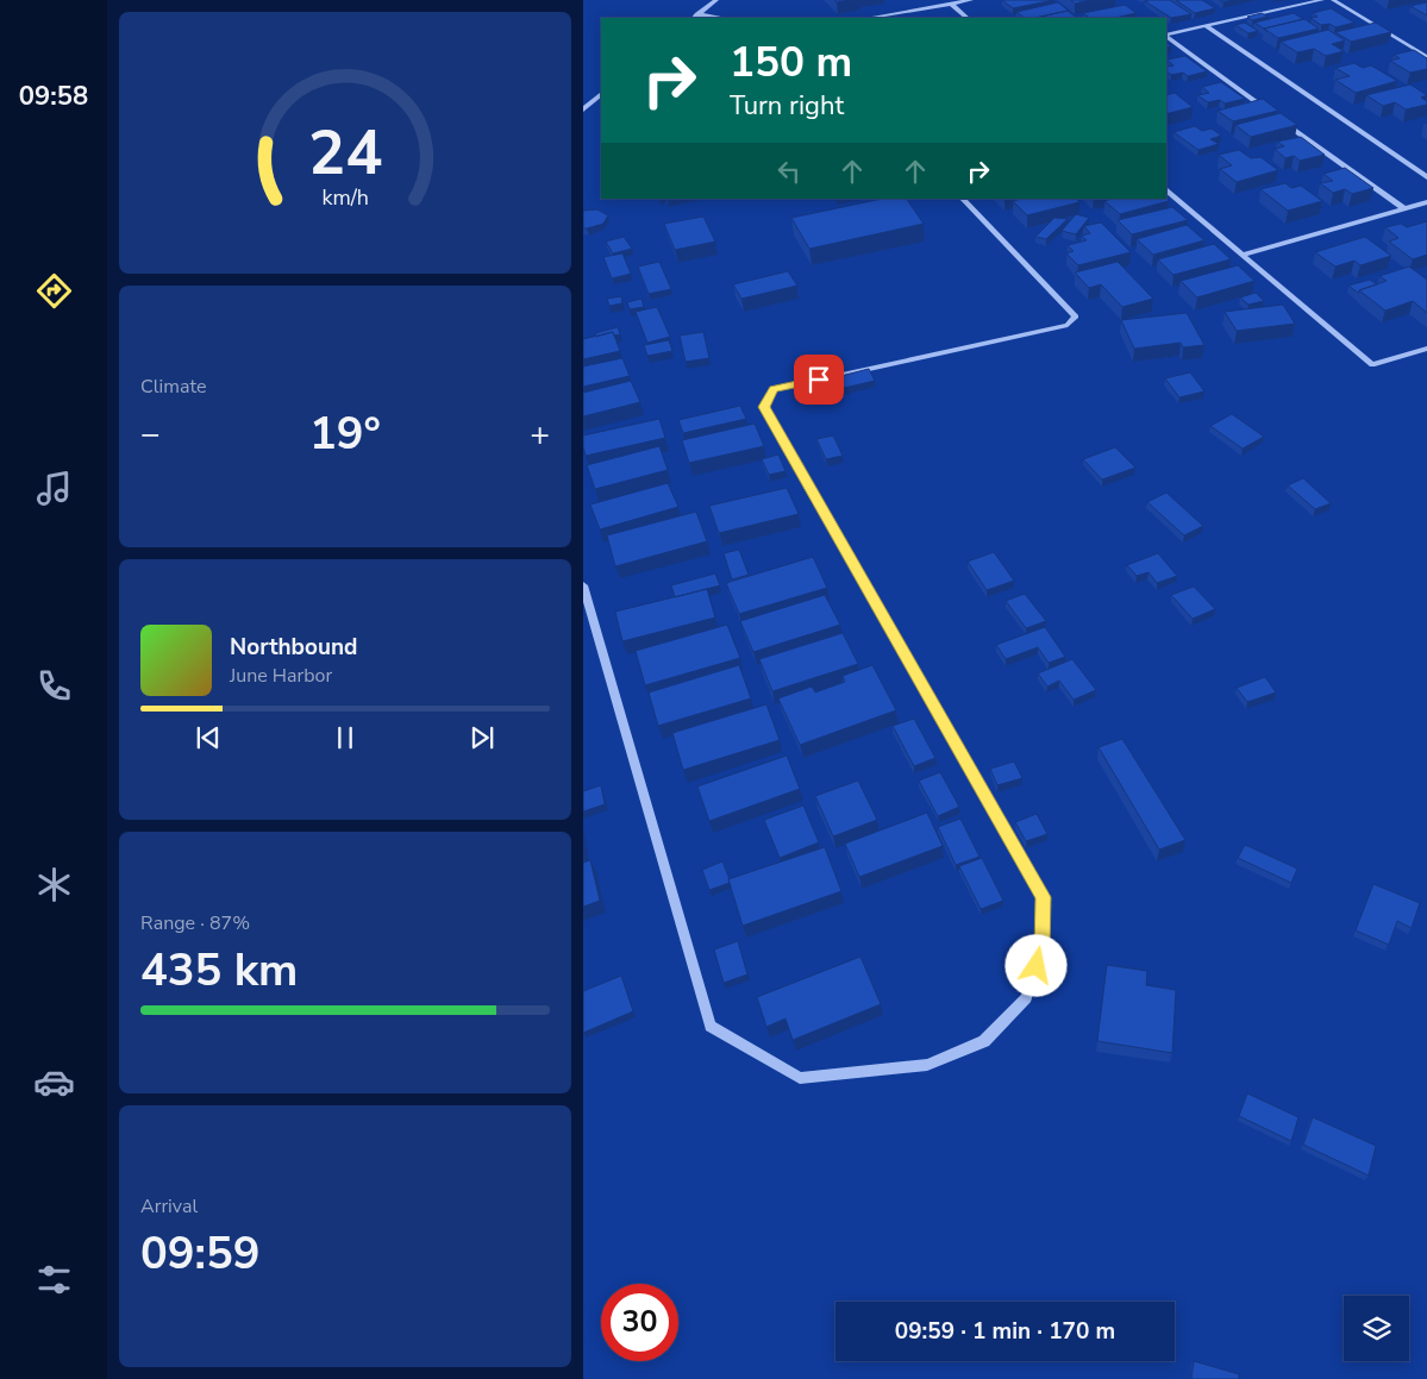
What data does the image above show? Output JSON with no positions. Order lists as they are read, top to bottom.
{
  "page": {
    "tabs": "09:58",
    "turn": ["150 m", "Turn right"],
    "tile": [
      "Climate",
      ["Range · 87%", "435 km"],
      ["Arrival", "09:59"]
    ],
    "heat": ["−", "19°", "+"],
    "song": ["Northbound", "June Harbor"],
    "limit": "30",
    "trip": "09:59 · 1 min · 170 m",
    "gauge": ["24", "km/h"]
  }
}
